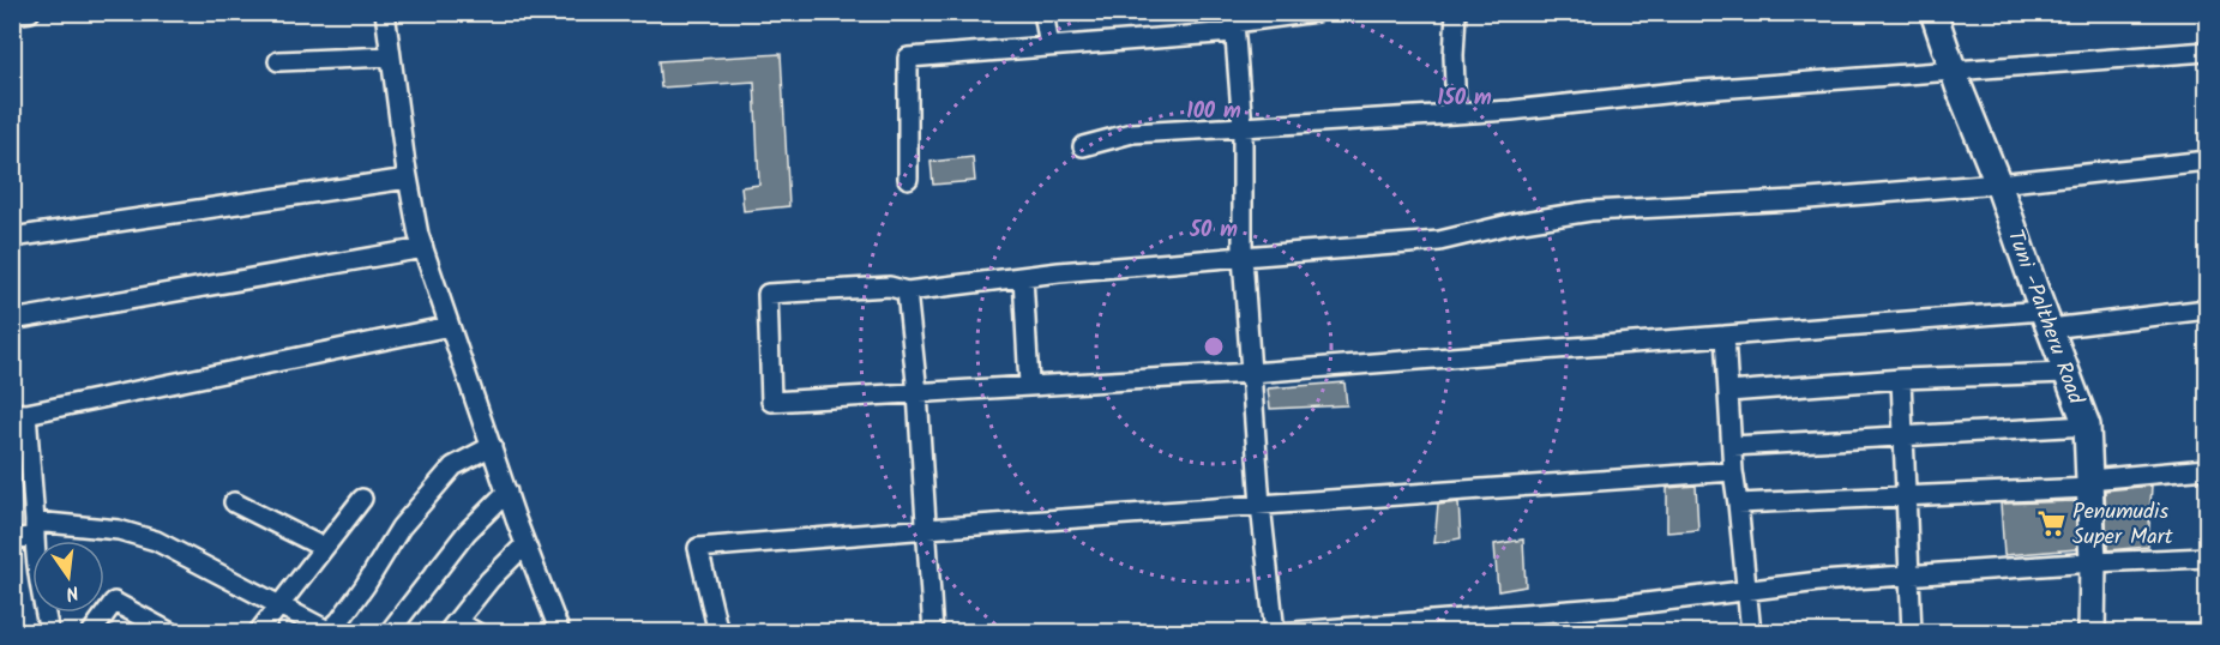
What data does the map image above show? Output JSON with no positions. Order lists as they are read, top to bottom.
{
  "streets": {
    "street": ["Tuni -Paltheru Road"]
  },
  "places": {
    "supermarket": ["Penumudis Super Mart"]
  },
  "north": "bottom",
  "rings": ["150 m", "100 m", "50 m"]
}
